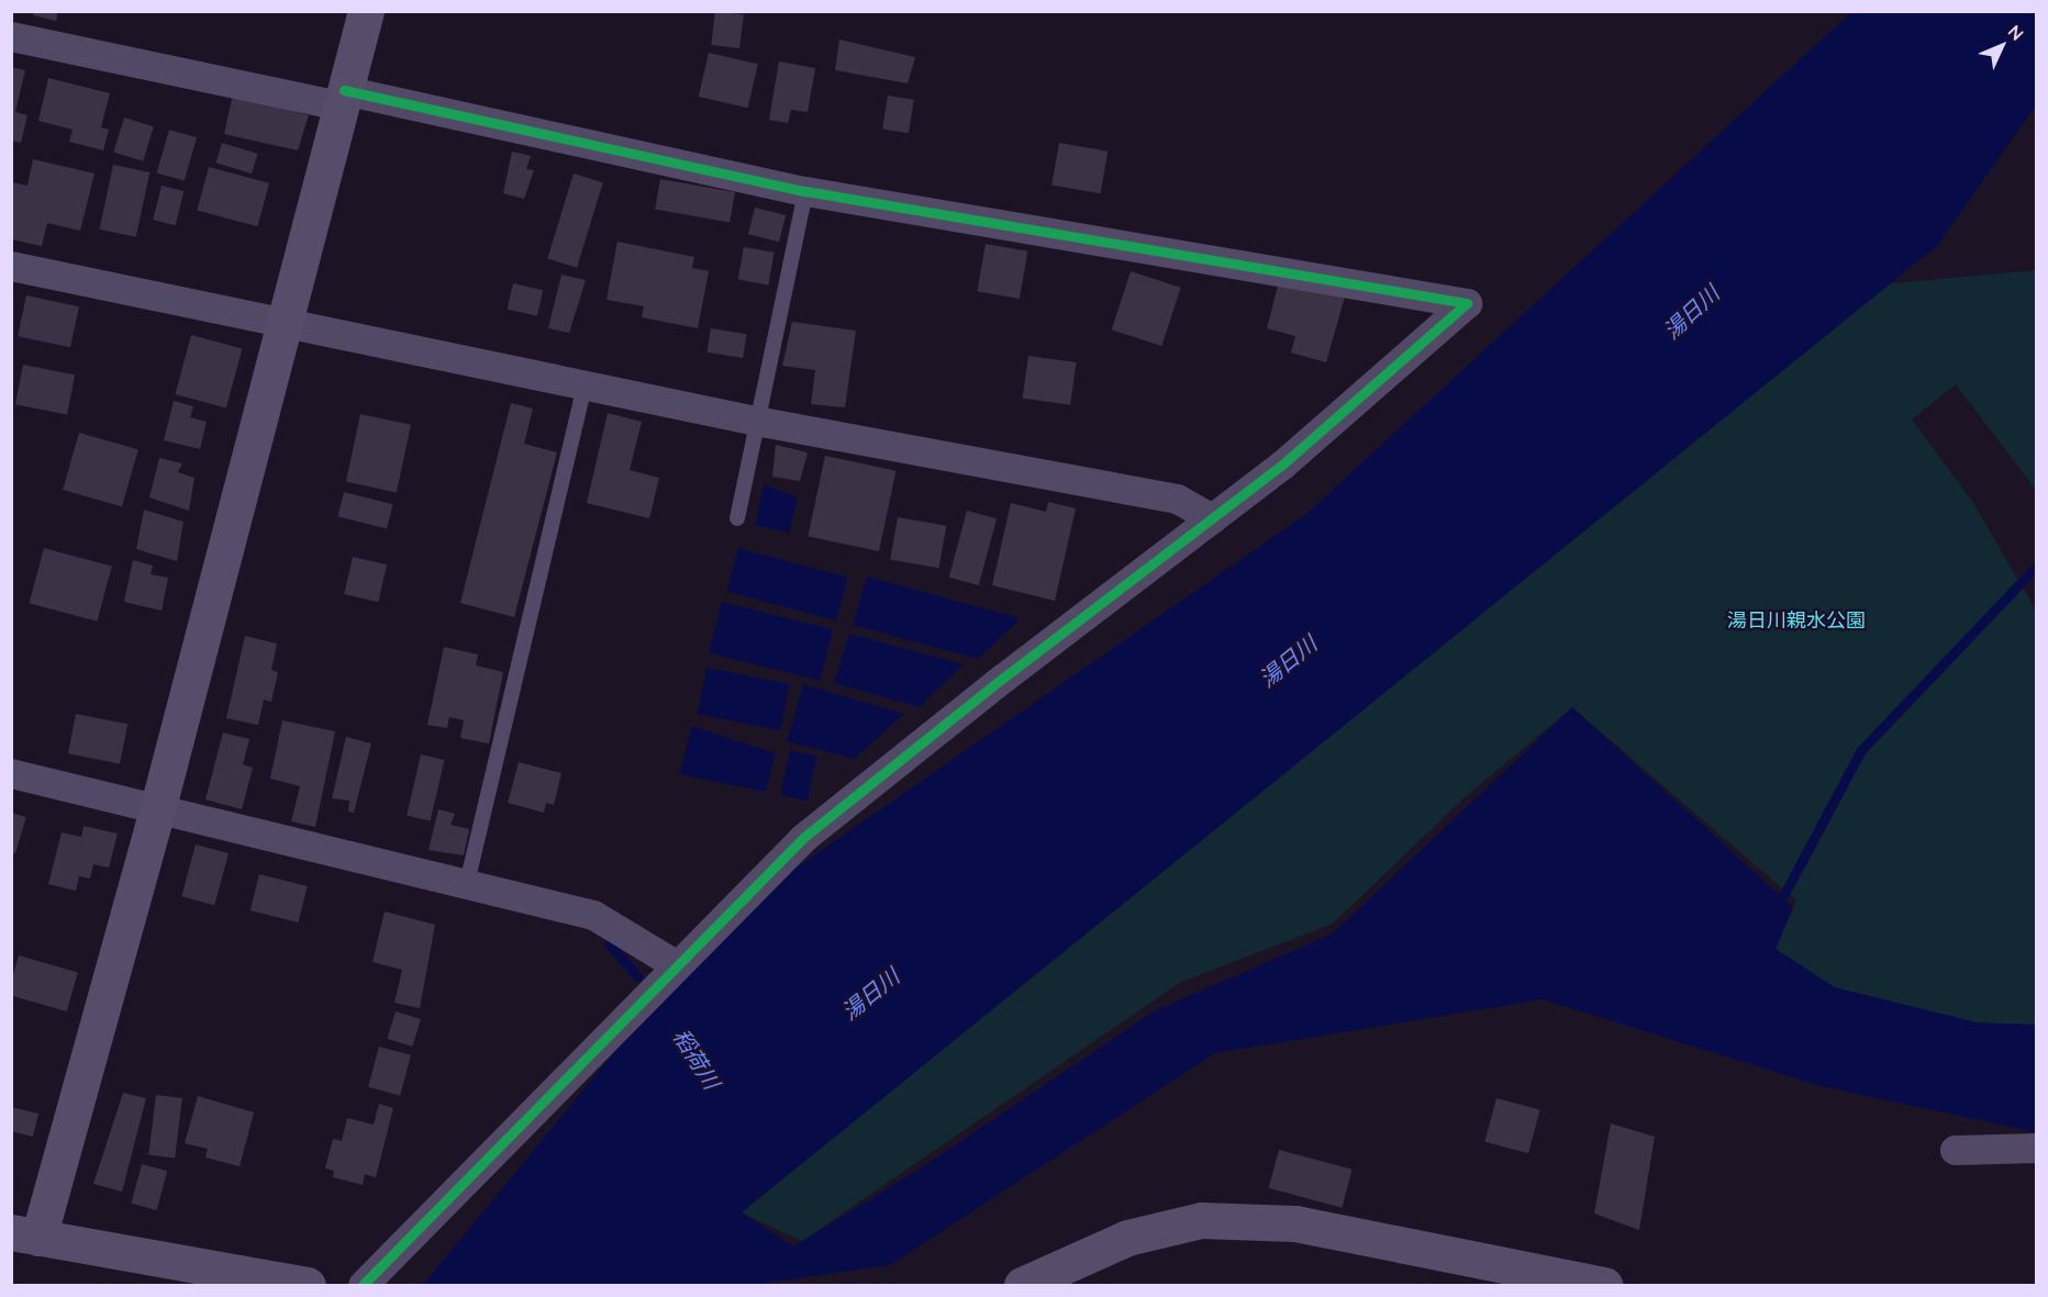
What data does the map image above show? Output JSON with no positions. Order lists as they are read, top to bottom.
{
  "water": ["湯日川", "稻荷川"],
  "parks": ["湯日川親水公園"],
  "north": "top right"
}
